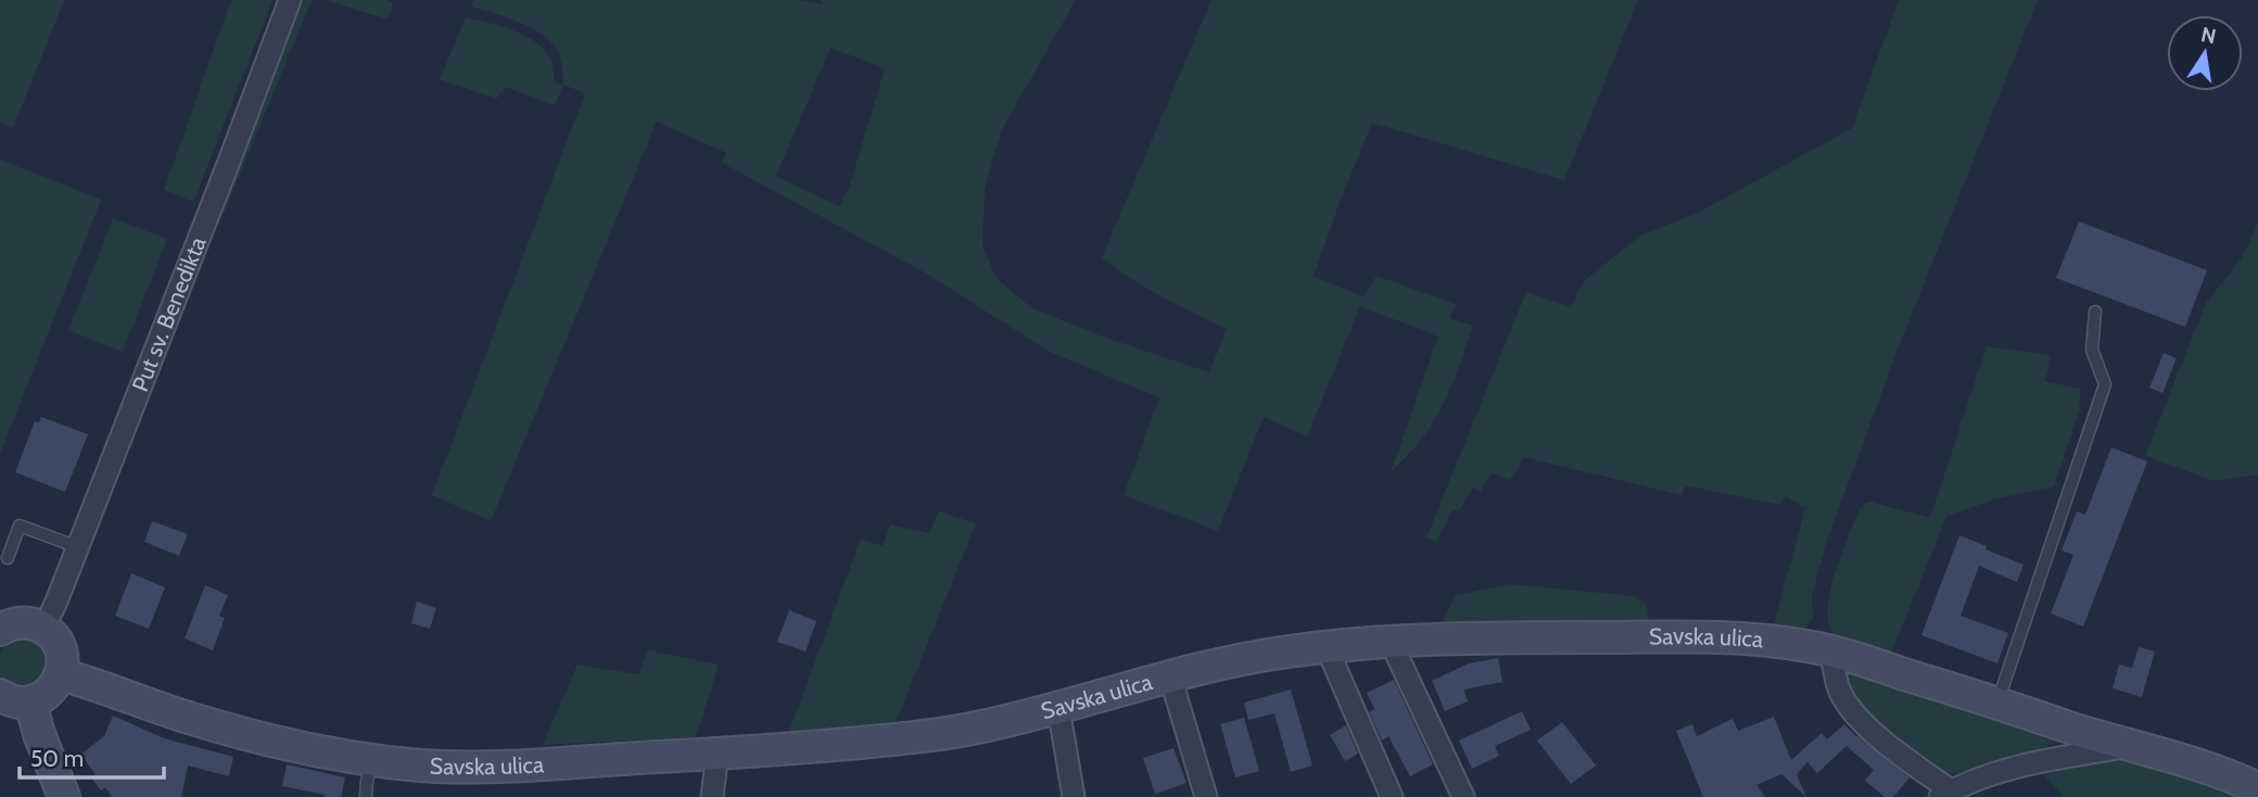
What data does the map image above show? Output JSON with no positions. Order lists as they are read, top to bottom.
{
  "streets": {
    "street": ["Put sv. Benedikta", "Savska ulica"]
  },
  "scale_bar": "50 m",
  "north": "top"
}
